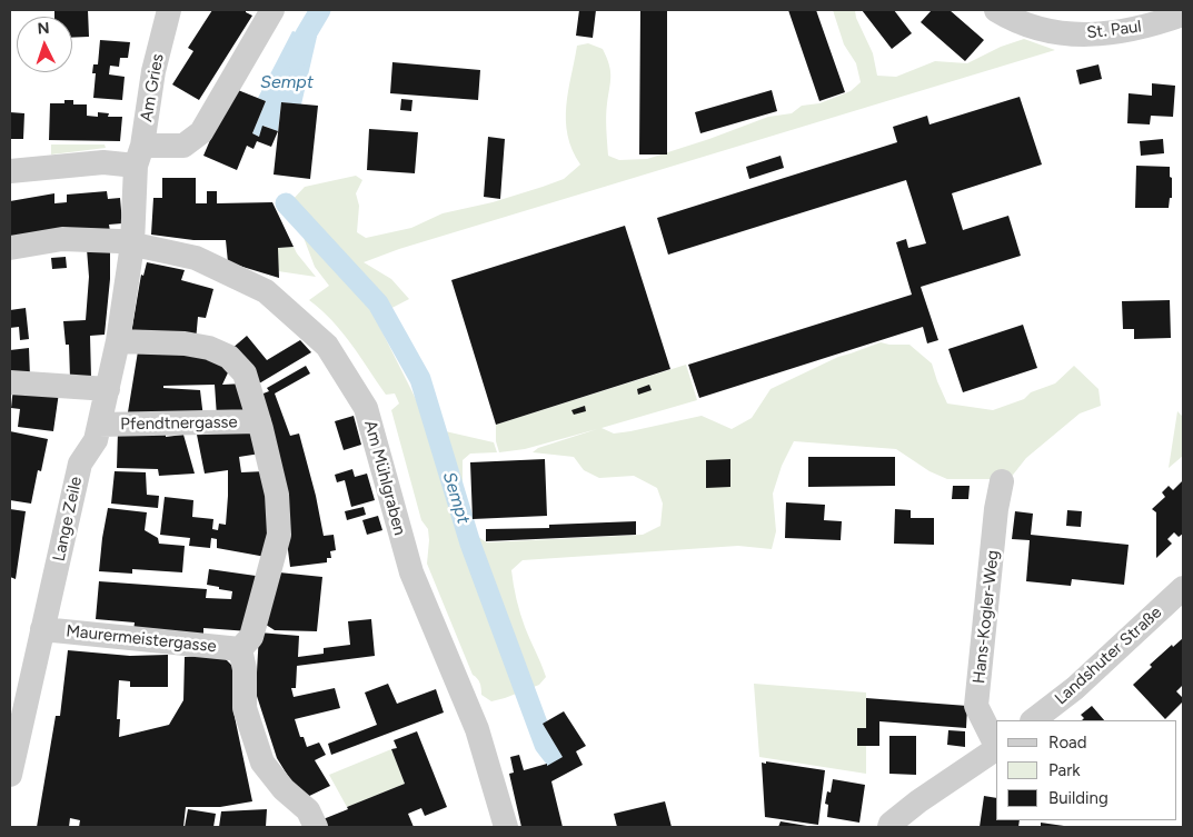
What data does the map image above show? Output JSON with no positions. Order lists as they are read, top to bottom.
{
  "streets": {
    "street": [
      "St. Paul",
      "Am Gries",
      "Pfendtnergasse",
      "Am Mühlgraben",
      "Lange Zeile",
      "Hans-Kogler-Weg",
      "Maurermeistergasse",
      "Landshuter Straße"
    ]
  },
  "crossings": [
    ["Am Gries", "Lange Zeile"],
    ["Pfendtnergasse", "Lange Zeile"],
    ["Am Mühlgraben", "Lange Zeile"],
    ["Lange Zeile", "Maurermeistergasse"]
  ],
  "water": ["Sempt"],
  "legend": ["Road", "Park", "Building"],
  "north": "top"
}
